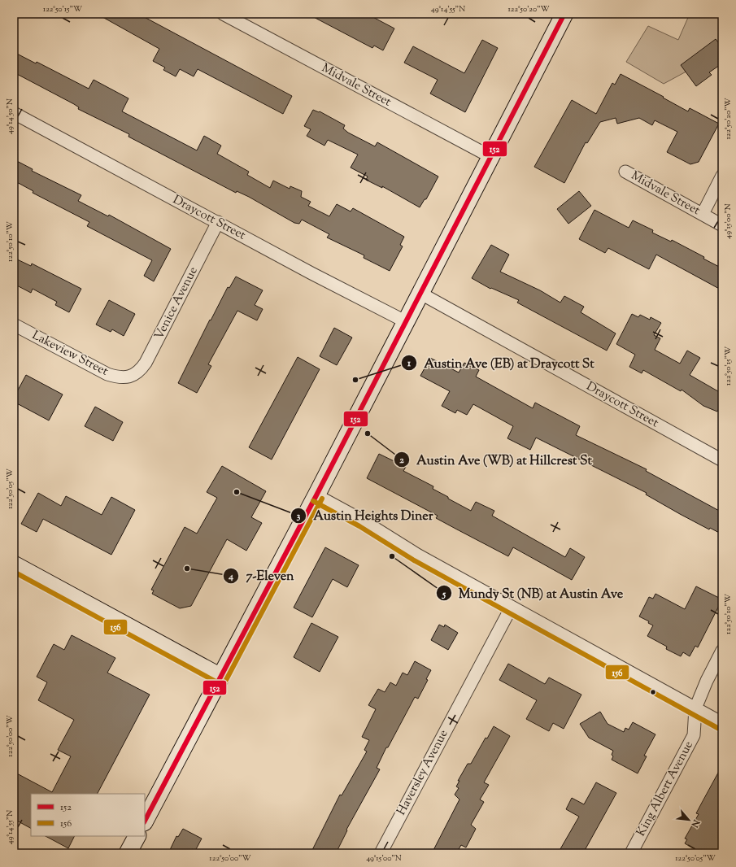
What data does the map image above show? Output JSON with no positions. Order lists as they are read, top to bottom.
{
  "streets": {
    "street": [
      "Midvale Street",
      "Draycott Street",
      "Venice Avenue",
      "Lakeview Street",
      "Haversley Avenue",
      "King Albert Avenue"
    ]
  },
  "crossings": [
    ["Draycott Street", "Venice Avenue"],
    ["Venice Avenue", "Lakeview Street"]
  ],
  "places": [
    "Austin Ave (EB) at Draycott St",
    "Austin Ave (WB) at Hillcrest St",
    "Austin Heights Diner",
    "Mundy St (NB) at Austin Ave",
    "7-Eleven"
  ],
  "lines": ["transit line 152", "transit line 156"],
  "legend": ["152", "156"],
  "north": "bottom right",
  "coordinates": [
    "122°50'15\"W",
    "49°14'55\"N",
    "122°50'20\"W",
    "49°14'50\"N",
    "49°15'00\"N",
    "122°50'10\"W",
    "122°50'05\"W",
    "122°50'00\"W"
  ]
}
